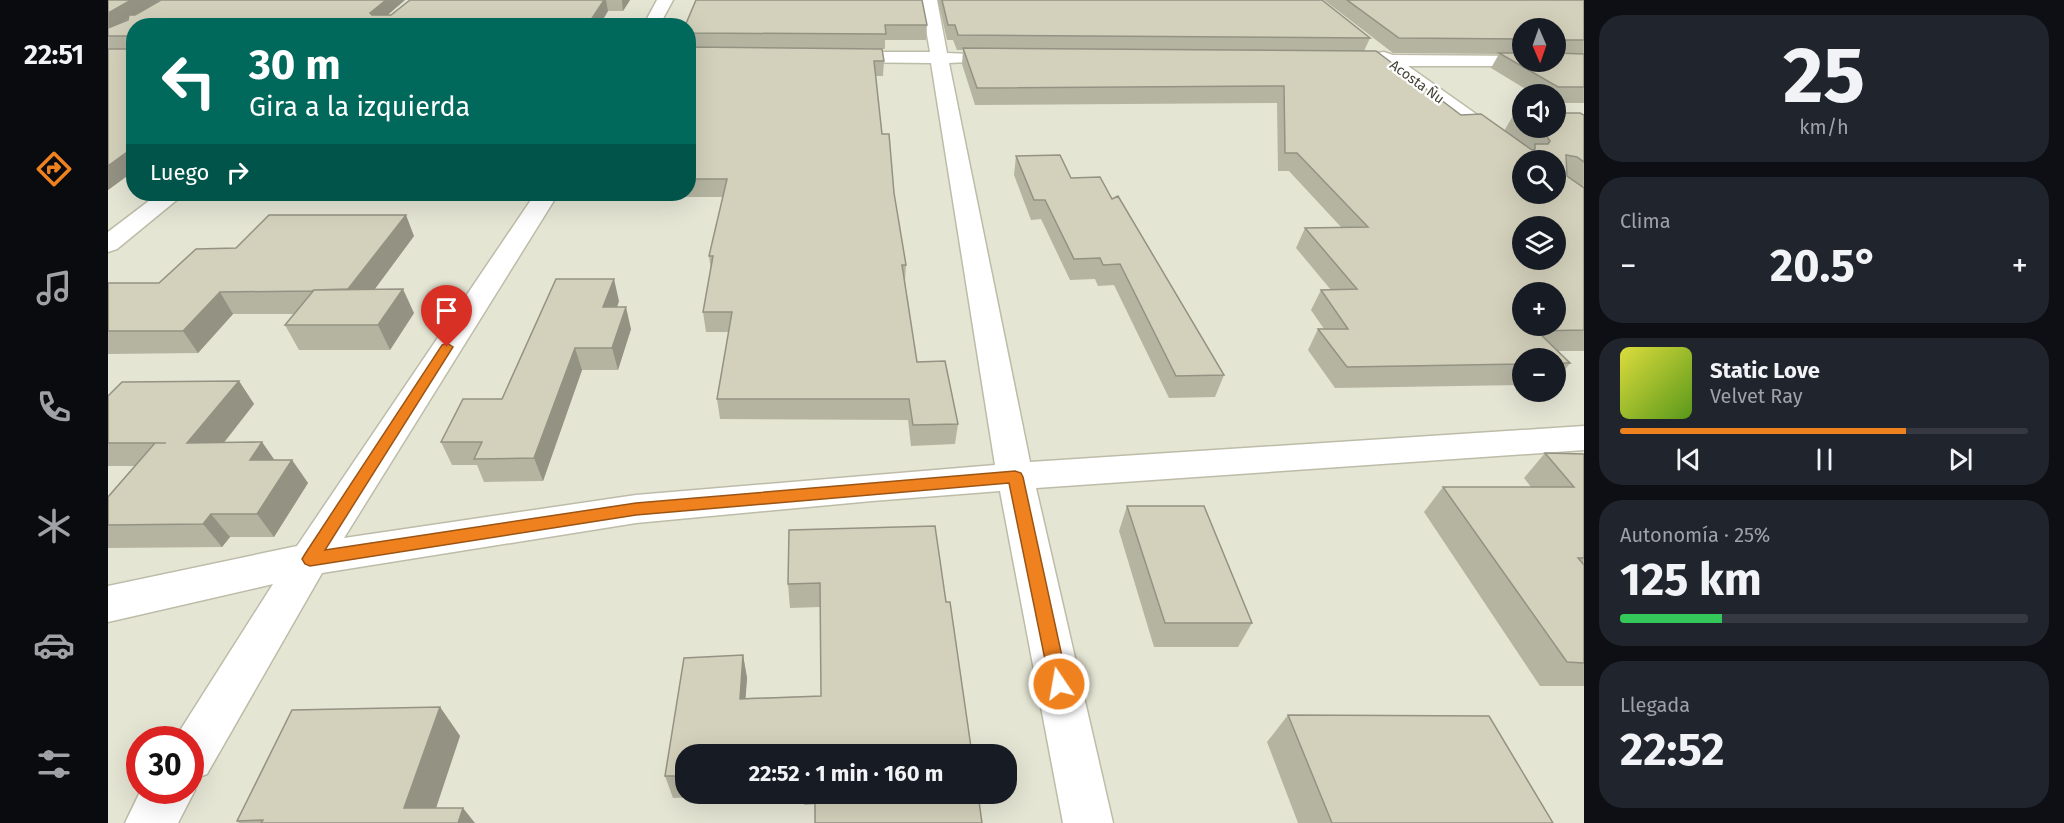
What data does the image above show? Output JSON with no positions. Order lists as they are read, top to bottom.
{
  "streets": {
    "street": ["Acosta Ñu"]
  },
  "north": "bottom",
  "page": {
    "tabs": "22:51",
    "tile": [
      ["25", "km/h"],
      "Clima",
      ["Autonomía · 25%", "125 km"],
      ["Llegada", "22:52"]
    ],
    "map_buttons": ["+", "−"],
    "turn": ["30 m", "Gira a la izquierda"],
    "then": "Luego",
    "heat": ["−", "20.5°", "+"],
    "song": ["Static Love", "Velvet Ray"],
    "limit": "30",
    "trip": "22:52 · 1 min · 160 m"
  }
}
